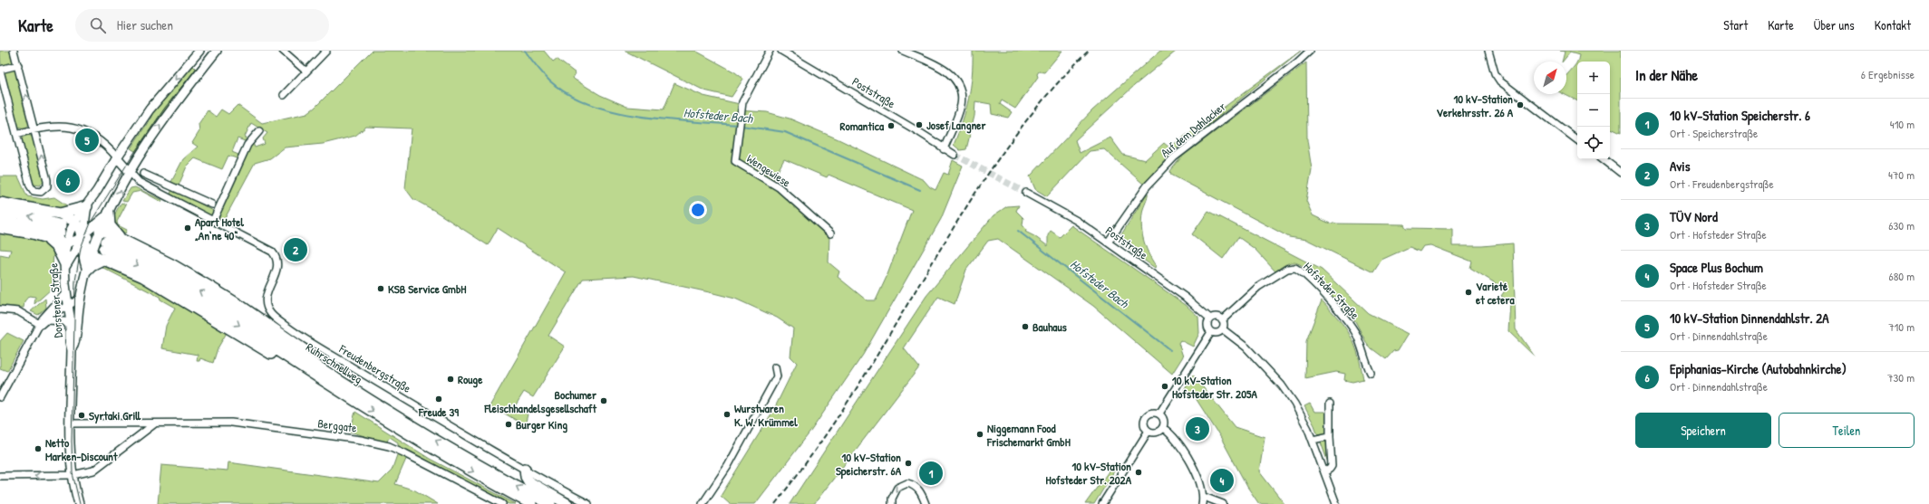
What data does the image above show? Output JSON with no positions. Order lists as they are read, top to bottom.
{
  "streets": {
    "highway": ["Ruhrschnellweg"],
    "main road": ["Dorstener Straße"],
    "street": [
      "Poststraße",
      "Auf dem Dahlacker",
      "Wengewiese",
      "Hofsteder Straße",
      "Freudenbergstraße",
      "Berggate"
    ]
  },
  "crossings": [
    ["Poststraße", "Auf dem Dahlacker"],
    ["Poststraße", "Hofsteder Straße"],
    ["Dorstener Straße", "Freudenbergstraße"],
    ["Dorstener Straße", "Berggate"]
  ],
  "water": ["Hofsteder Bach"],
  "places": [
    "10 kV-Station Verkehrsstr. 26 A",
    "Josef Langner",
    "Romantica",
    "Apart Hotel „An‘ne 40“",
    "KSB Service GmbH",
    "Varieté et cetera",
    "Bauhaus",
    "Rouge",
    "10 kV-Station Hofsteder Str. 205A",
    "Freude 39",
    "Bochumer Fleischhandelsgesellschaft",
    "Wurstwaren K. W. Krümmel",
    "Syrtaki Grill",
    "Burger King",
    "Niggemann Food Frischemarkt GmbH",
    "Netto Marken-Discount",
    "10 kV-Station Speicherstr. 6A",
    "10 kV-Station Hofsteder Str. 202A"
  ],
  "north": "top right",
  "page": {
    "header": "Karte",
    "search": "Hier suchen",
    "nav": [
      "Start",
      "Karte",
      "Über uns",
      "Kontakt"
    ],
    "heading": ["In der Nähe", "6 Ergebnisse"],
    "map_buttons": ["+", "−"],
    "list": [
      {
        "mark": "1",
        "name": "10 kV-Station Speicherstr. 6",
        "note": "Ort · Speicherstraße",
        "value": "410 m"
      },
      {
        "mark": "2",
        "name": "Avis",
        "note": "Ort · Freudenbergstraße",
        "value": "470 m"
      },
      {
        "mark": "3",
        "name": "TÜV Nord",
        "note": "Ort · Hofsteder Straße",
        "value": "630 m"
      },
      {
        "mark": "4",
        "name": "Space Plus Bochum",
        "note": "Ort · Hofsteder Straße",
        "value": "680 m"
      },
      {
        "mark": "5",
        "name": "10 kV-Station Dinnendahlstr. 2A",
        "note": "Ort · Dinnendahlstraße",
        "value": "710 m"
      },
      {
        "mark": "6",
        "name": "Epiphanias-Kirche (Autobahnkirche)",
        "note": "Ort · Dinnendahlstraße",
        "value": "730 m"
      }
    ],
    "pins": [
      "5",
      "6",
      "2",
      "3",
      "1",
      "4"
    ],
    "buttons": ["Speichern", "Teilen"]
  }
}
